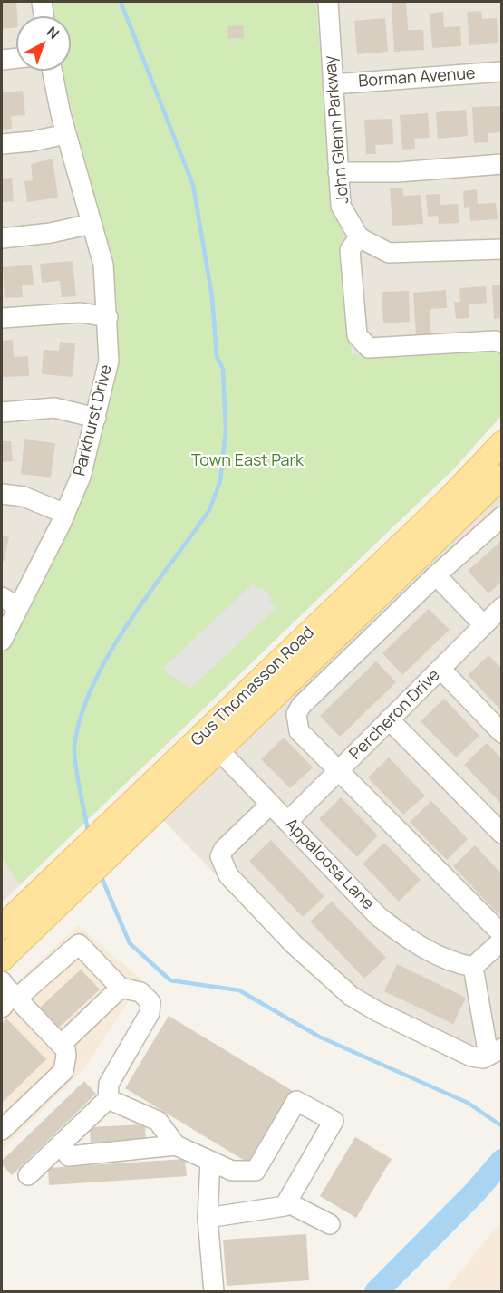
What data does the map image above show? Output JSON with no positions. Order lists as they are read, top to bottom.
{
  "streets": {
    "main road": ["Gus Thomasson Road"],
    "street": [
      "Borman Avenue",
      "John Glenn Parkway",
      "Parkhurst Drive",
      "Percheron Drive",
      "Appaloosa Lane"
    ]
  },
  "crossings": [
    ["Borman Avenue", "John Glenn Parkway"],
    ["Gus Thomasson Road", "Appaloosa Lane"],
    ["Percheron Drive", "Appaloosa Lane"]
  ],
  "parks": ["Town East Park"],
  "north": "top right"
}
